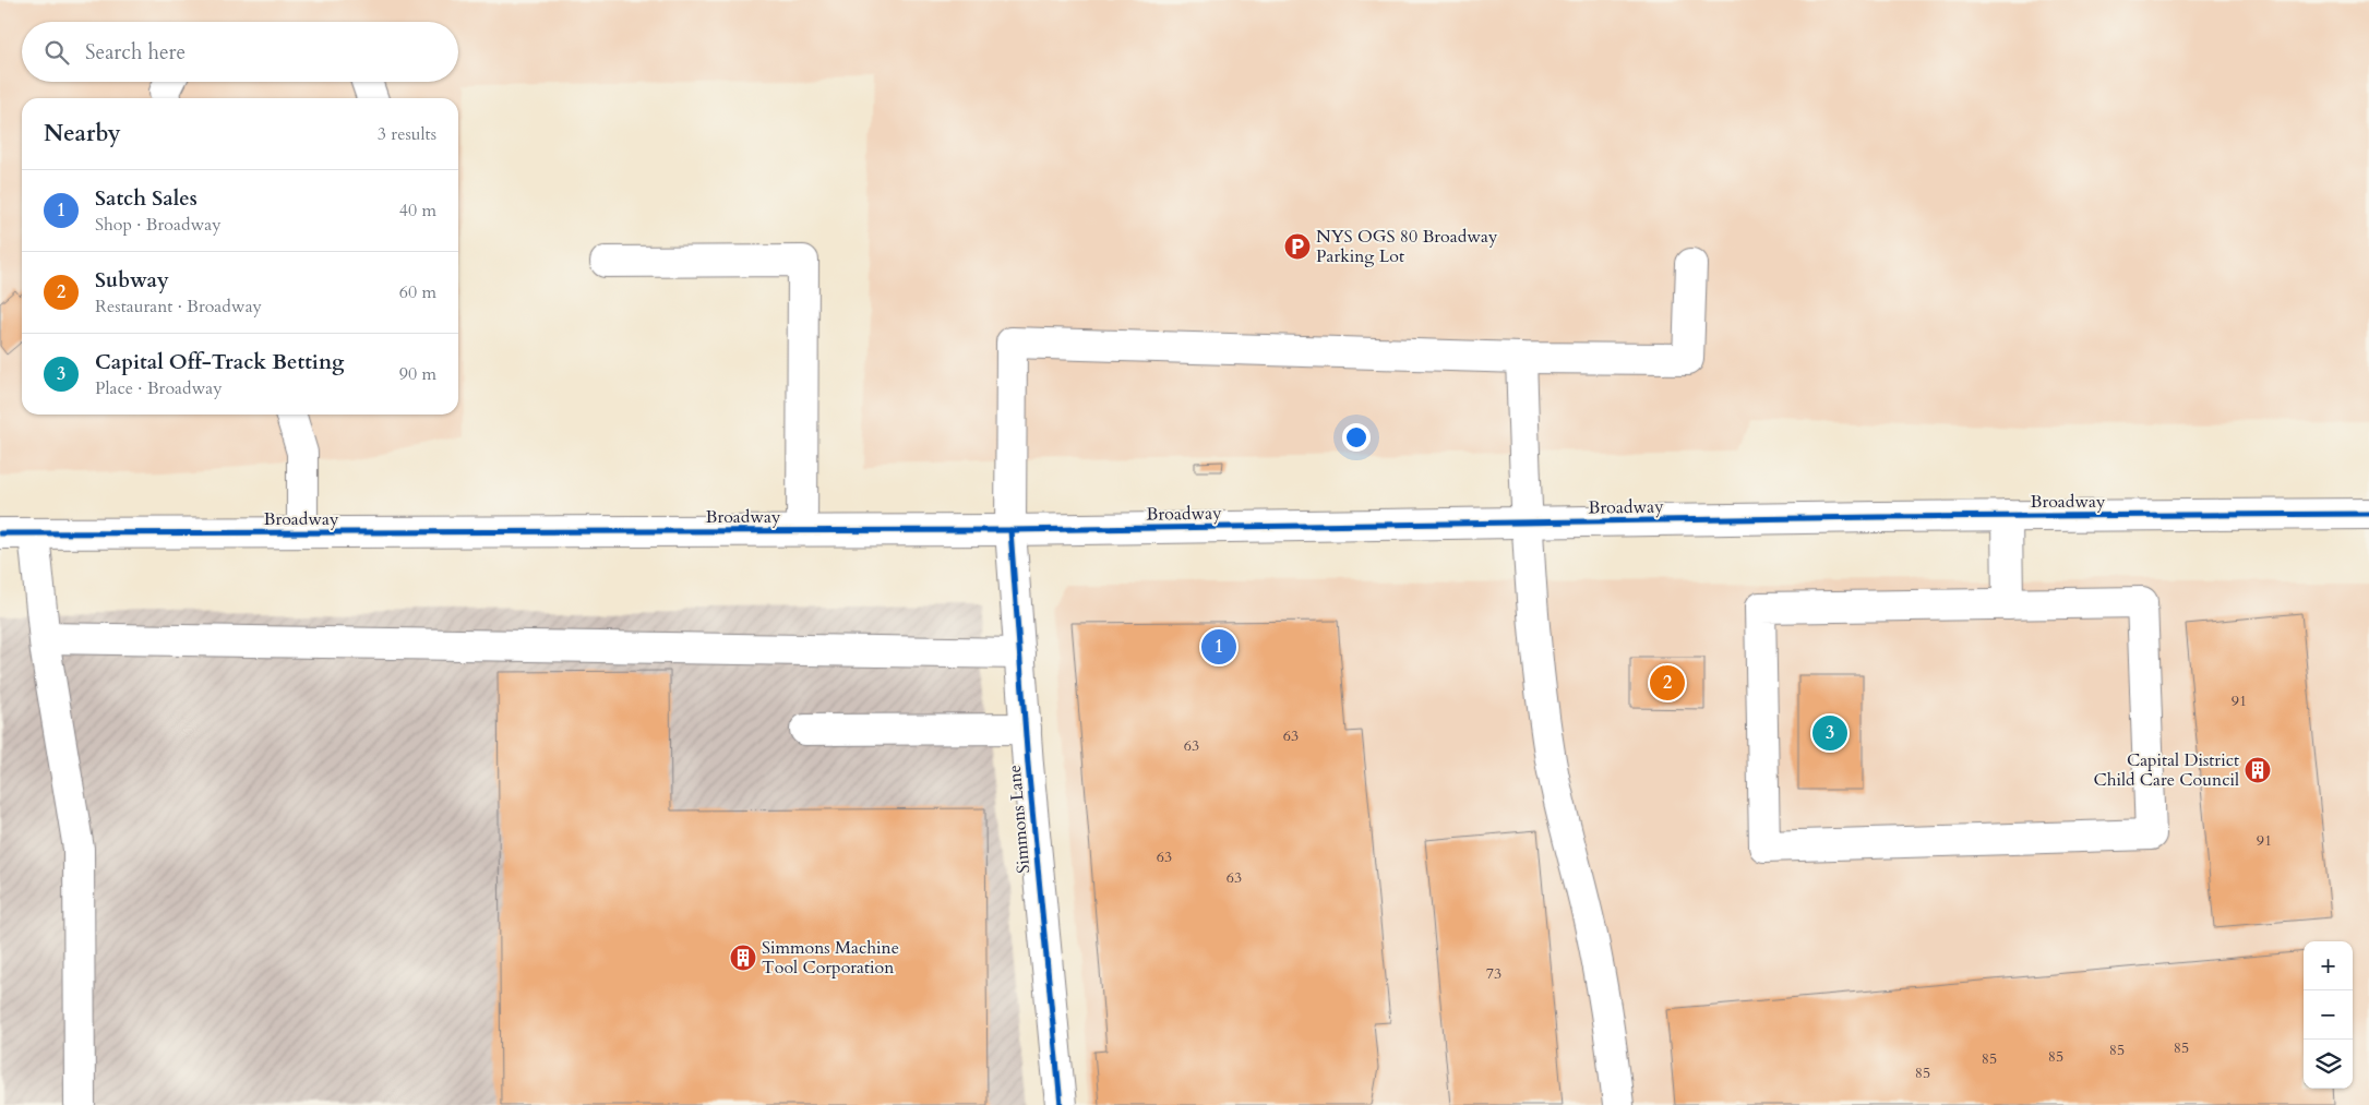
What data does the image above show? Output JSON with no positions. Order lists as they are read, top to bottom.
{
  "streets": {
    "main road": ["Broadway", "Simmons Lane"]
  },
  "crossings": [
    ["Broadway", "Simmons Lane"]
  ],
  "places": {
    "parking": ["NYS OGS 80 Broadway Parking Lot"],
    "building": ["Capital District Child Care Council", "Simmons Machine Tool Corporation"]
  },
  "house_numbers": [
    "91",
    "63",
    "63",
    "91",
    "63",
    "63",
    "73",
    "85",
    "85",
    "85",
    "85",
    "85"
  ],
  "page": {
    "search": "Search here",
    "heading": ["Nearby", "3 results"],
    "list": [
      {
        "mark": "1",
        "name": "Satch Sales",
        "note": "Shop · Broadway",
        "value": "40 m"
      },
      {
        "mark": "2",
        "name": "Subway",
        "note": "Restaurant · Broadway",
        "value": "60 m"
      },
      {
        "mark": "3",
        "name": "Capital Off-Track Betting",
        "note": "Place · Broadway",
        "value": "90 m"
      }
    ],
    "pins": ["1", "2", "3"],
    "map_buttons": ["+", "−"]
  }
}
